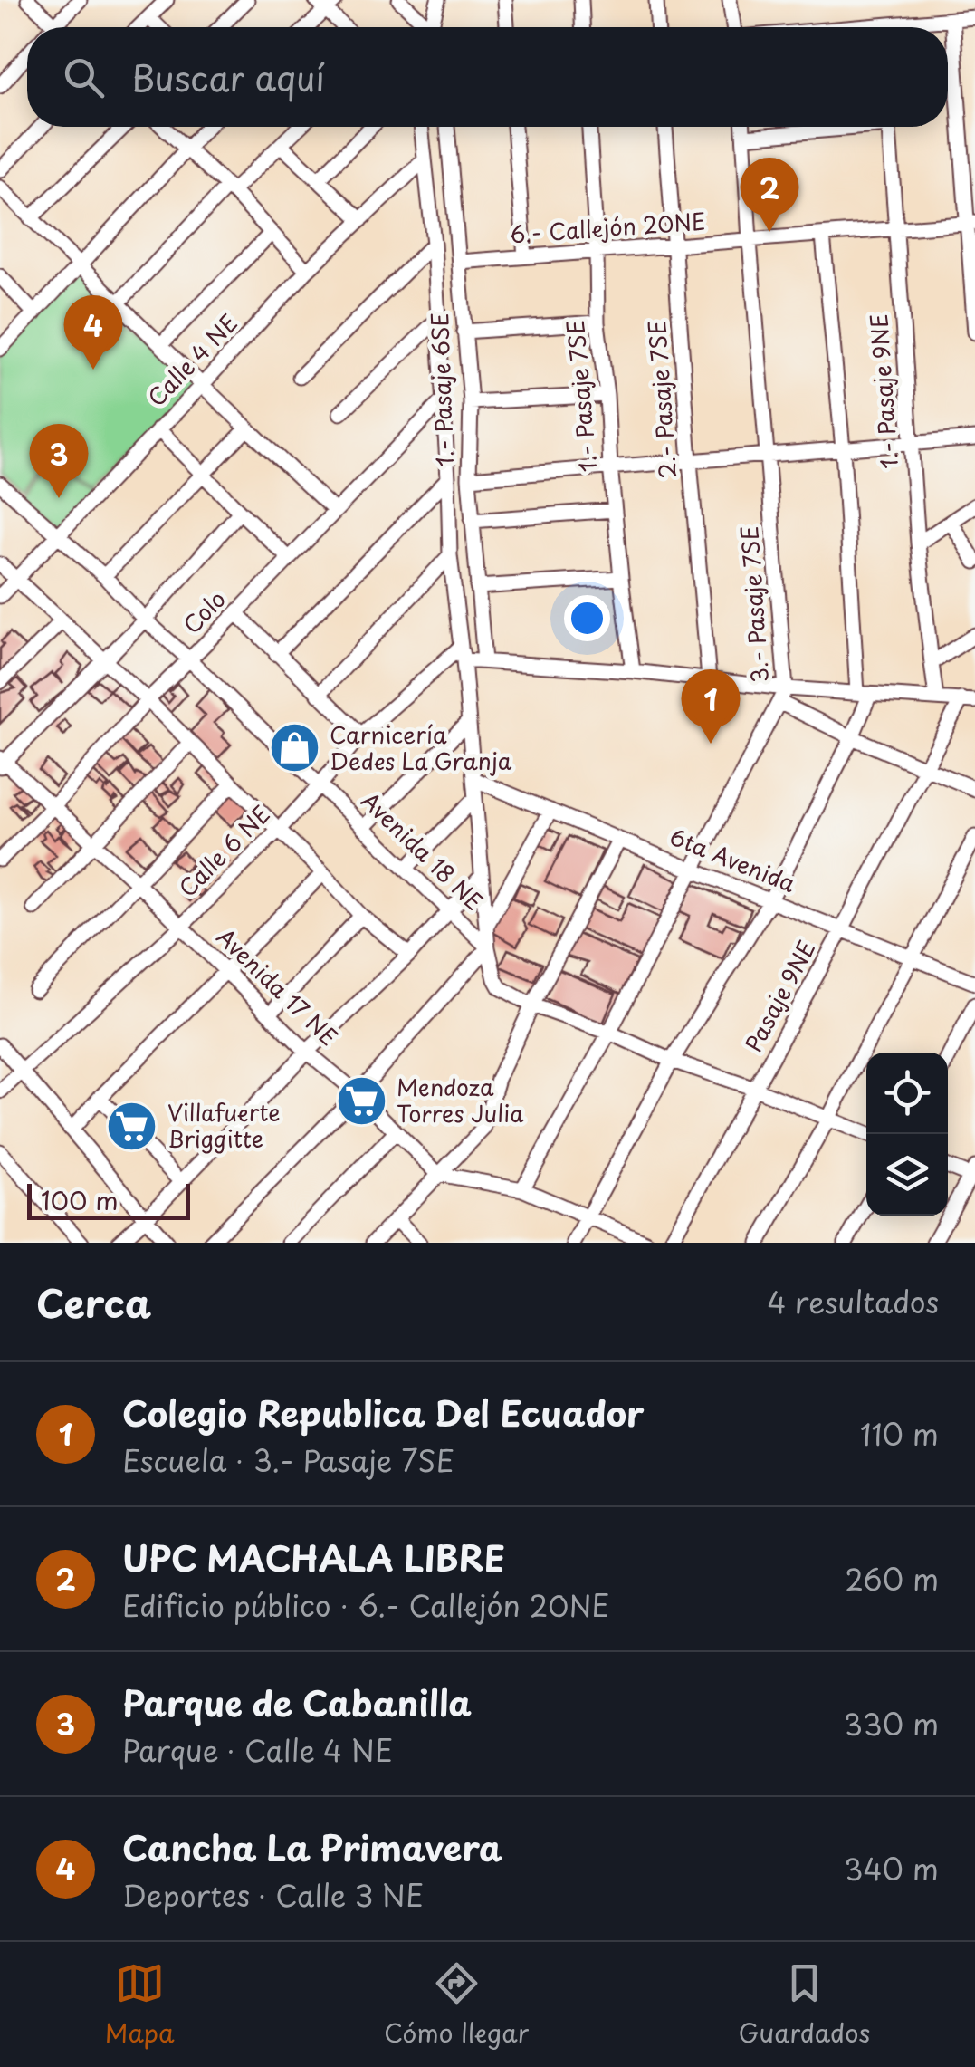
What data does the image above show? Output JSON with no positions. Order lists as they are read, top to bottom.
{
  "streets": {
    "street": [
      "6.- Callejón 20NE",
      "Calle 4 NE",
      "1.- Pasaje 6SE",
      "1.- Pasaje 9NE",
      "1.- Pasaje 7SE",
      "2.- Pasaje 7SE",
      "3.- Pasaje 7SE",
      "Colo",
      "Calle 6 NE",
      "Avenida 18 NE",
      "6ta Avenida",
      "Avenida 17 NE",
      "Pasaje 9NE"
    ]
  },
  "crossings": [
    ["6.- Callejón 20NE", "1.- Pasaje 6SE"],
    ["6.- Callejón 20NE", "1.- Pasaje 9NE"],
    ["6.- Callejón 20NE", "1.- Pasaje 7SE"],
    ["6.- Callejón 20NE", "2.- Pasaje 7SE"],
    ["6.- Callejón 20NE", "3.- Pasaje 7SE"],
    ["Calle 4 NE", "Avenida 18 NE"],
    ["3.- Pasaje 7SE", "Avenida 18 NE"],
    ["3.- Pasaje 7SE", "6ta Avenida"],
    ["Colo", "Avenida 18 NE"],
    ["Colo", "Avenida 17 NE"],
    ["Calle 6 NE", "Avenida 18 NE"],
    ["Calle 6 NE", "Avenida 17 NE"],
    ["Avenida 18 NE", "Pasaje 9NE"],
    ["6ta Avenida", "Pasaje 9NE"]
  ],
  "places": {
    "shop": ["Carnicería Dedes La Granja"],
    "supermarket": ["Mendoza Torres Julia", "Villafuerte Briggitte"]
  },
  "scale_bar": "100 m",
  "page": {
    "search": "Buscar aquí",
    "pins": [
      "2",
      "4",
      "3",
      "1"
    ],
    "scale": "100 m",
    "heading": ["Cerca", "4 resultados"],
    "list": [
      {
        "mark": "1",
        "name": "Colegio Republica Del Ecuador",
        "note": "Escuela · 3.- Pasaje 7SE",
        "value": "110 m"
      },
      {
        "mark": "2",
        "name": "UPC MACHALA LIBRE",
        "note": "Edificio público · 6.- Callejón 20NE",
        "value": "260 m"
      },
      {
        "mark": "3",
        "name": "Parque de Cabanilla",
        "note": "Parque · Calle 4 NE",
        "value": "330 m"
      },
      {
        "mark": "4",
        "name": "Cancha La Primavera",
        "note": "Deportes · Calle 3 NE",
        "value": "340 m"
      }
    ],
    "nav": ["Mapa", "Cómo llegar", "Guardados"]
  }
}
